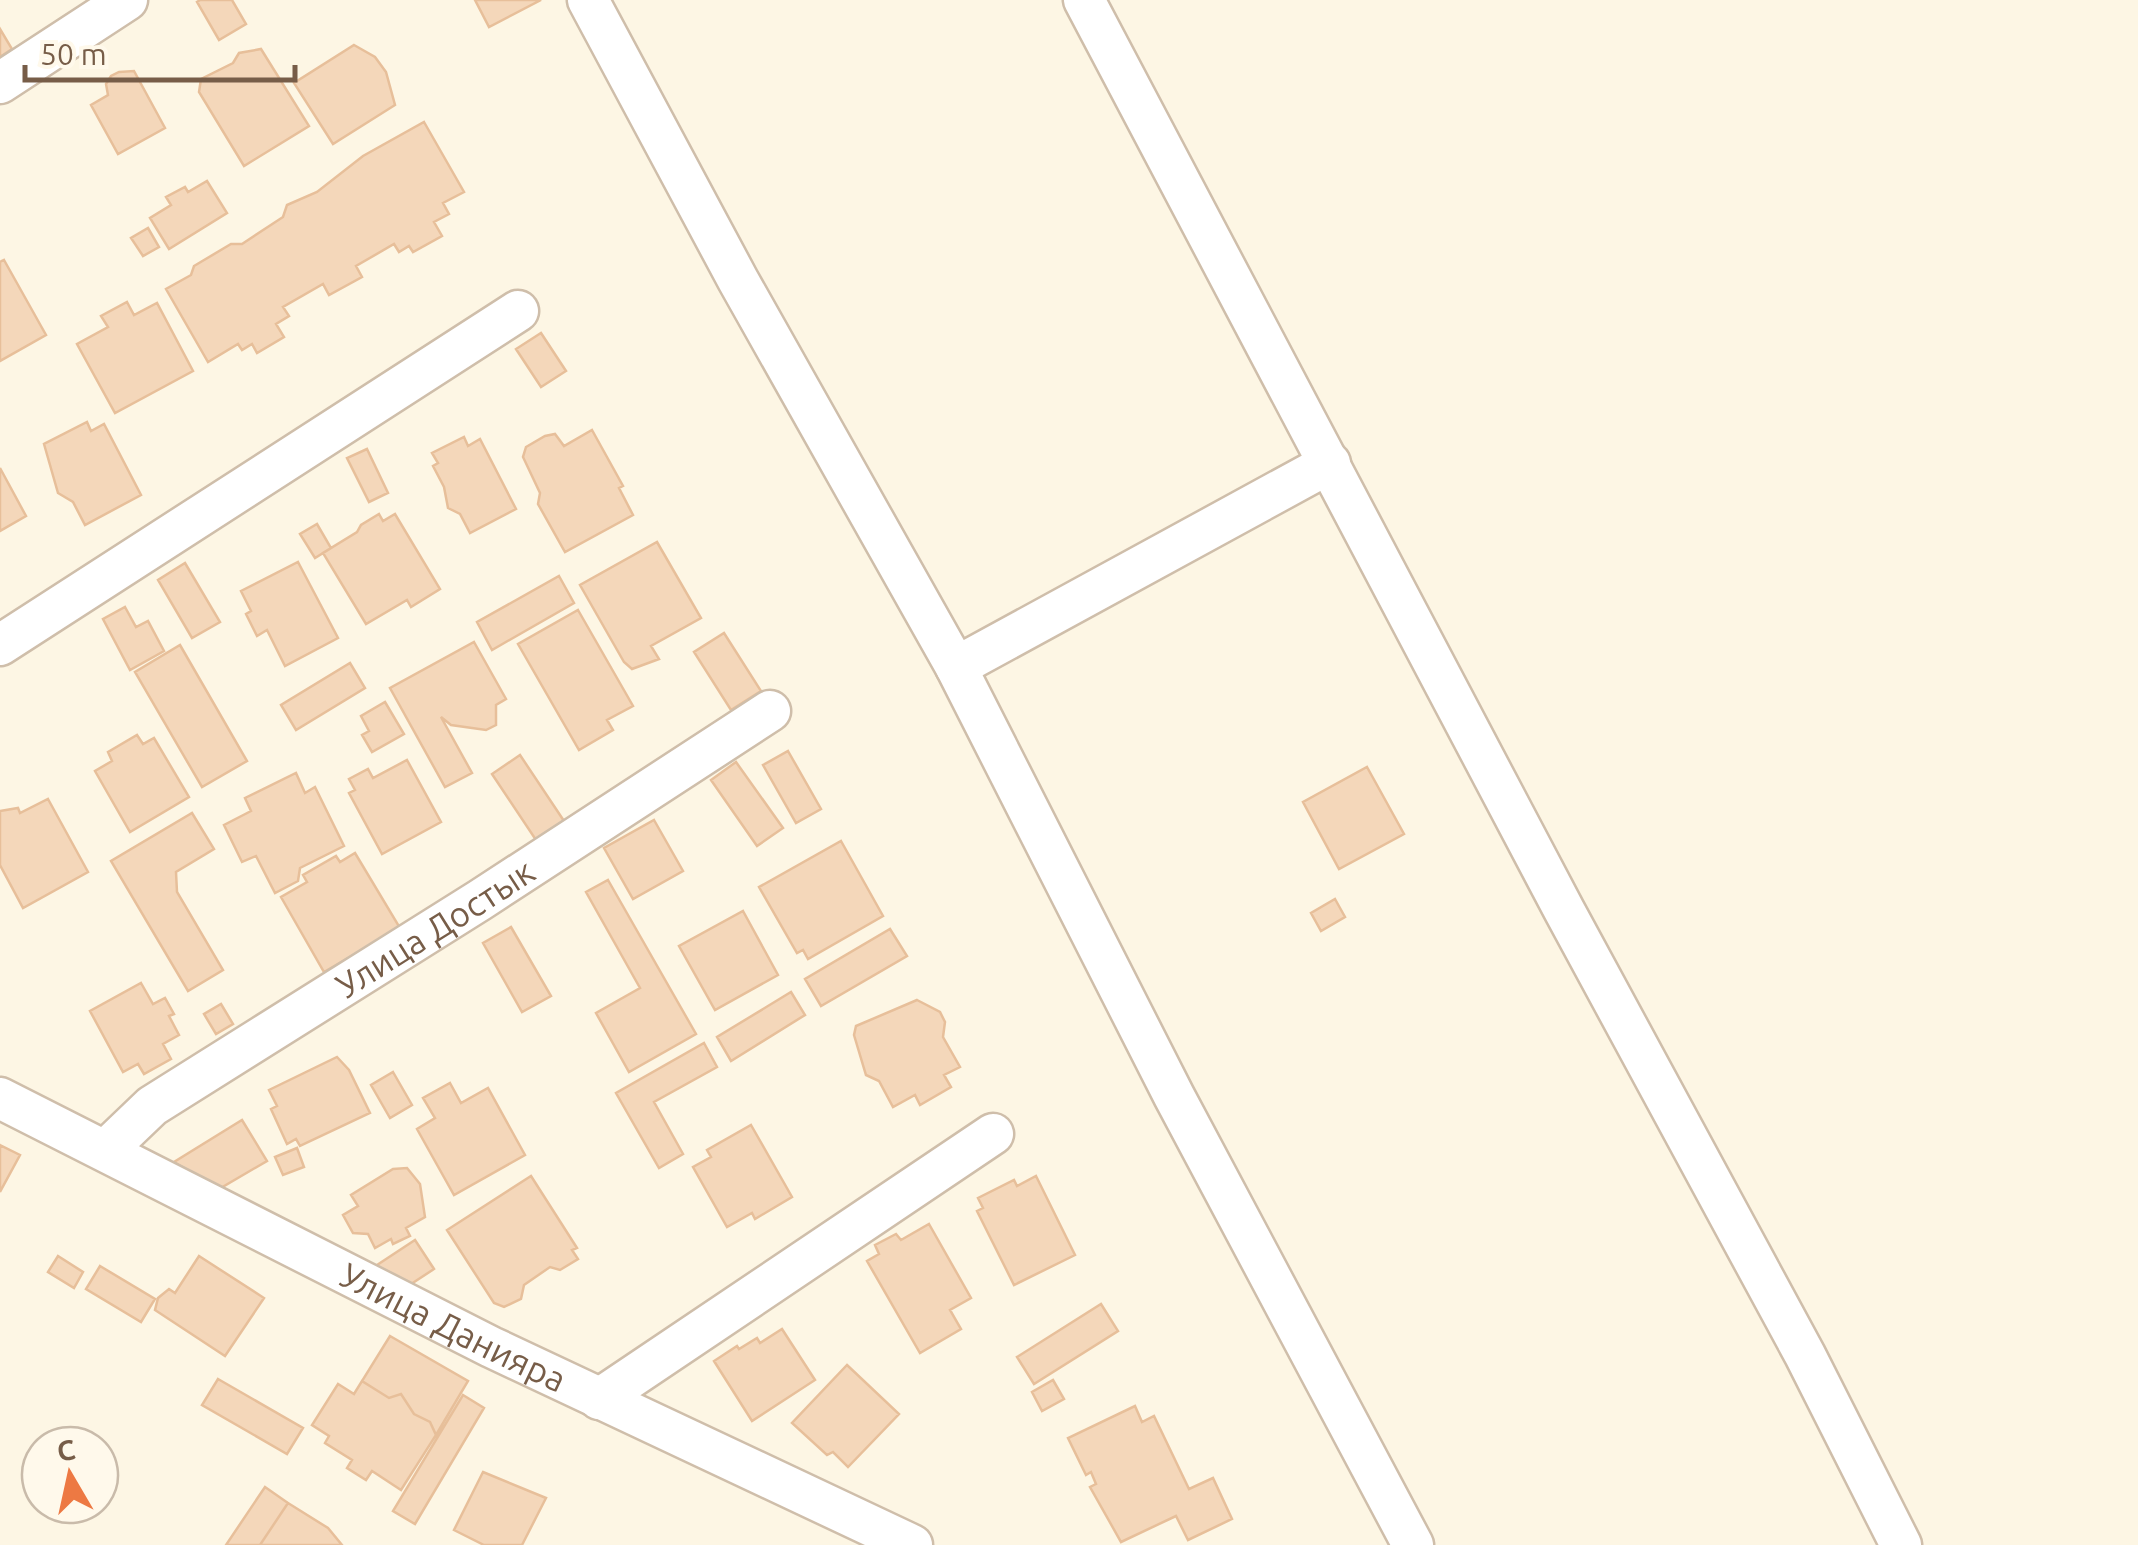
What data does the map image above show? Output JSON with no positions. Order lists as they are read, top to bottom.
{
  "streets": {
    "street": ["Улица Достык", "Улица Данияра"]
  },
  "crossings": [
    ["Улица Достык", "Улица Данияра"]
  ],
  "scale_bar": "50 m",
  "north": "top"
}
